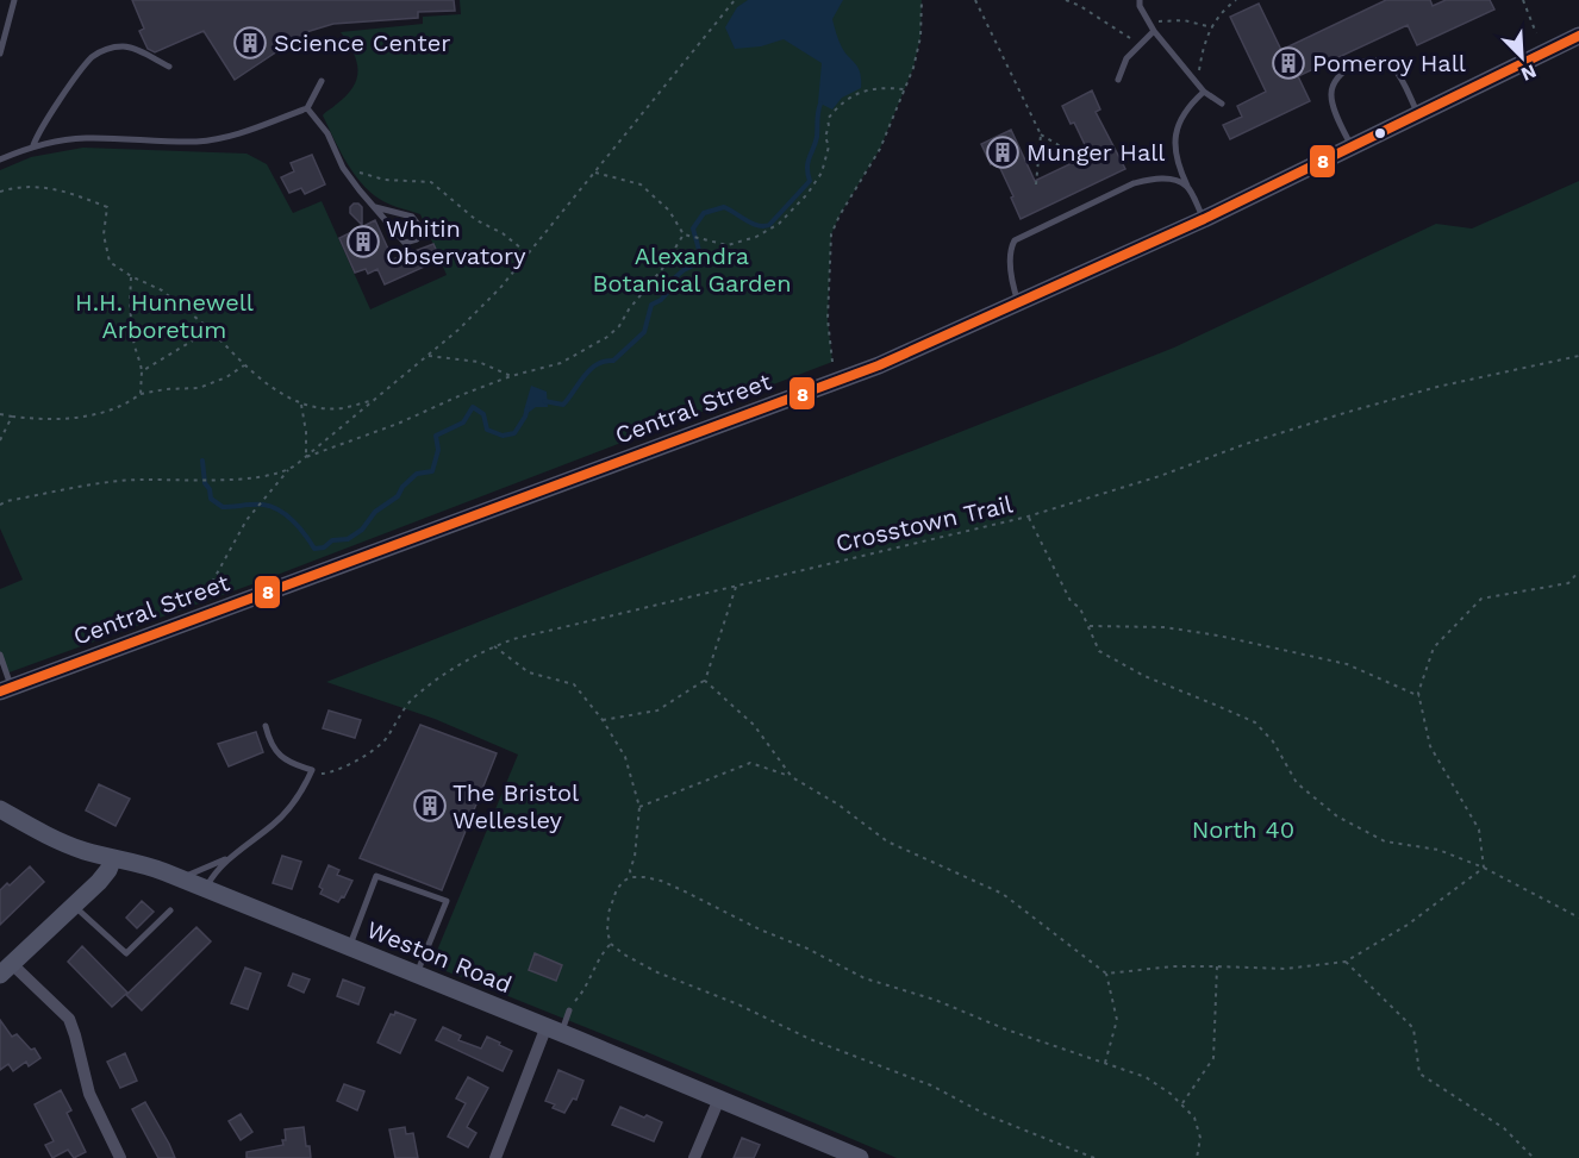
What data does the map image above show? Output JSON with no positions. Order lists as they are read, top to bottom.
{
  "streets": {
    "main road": ["Central Street", "Weston Road"],
    "path": ["Crosstown Trail"]
  },
  "parks": ["Alexandra Botanical Garden", "H.H. Hunnewell Arboretum", "North 40"],
  "places": {
    "building": [
      "Science Center",
      "Pomeroy Hall",
      "Munger Hall",
      "Whitin Observatory",
      "The Bristol Wellesley"
    ]
  },
  "lines": ["transit line 8"],
  "north": "bottom right"
}
